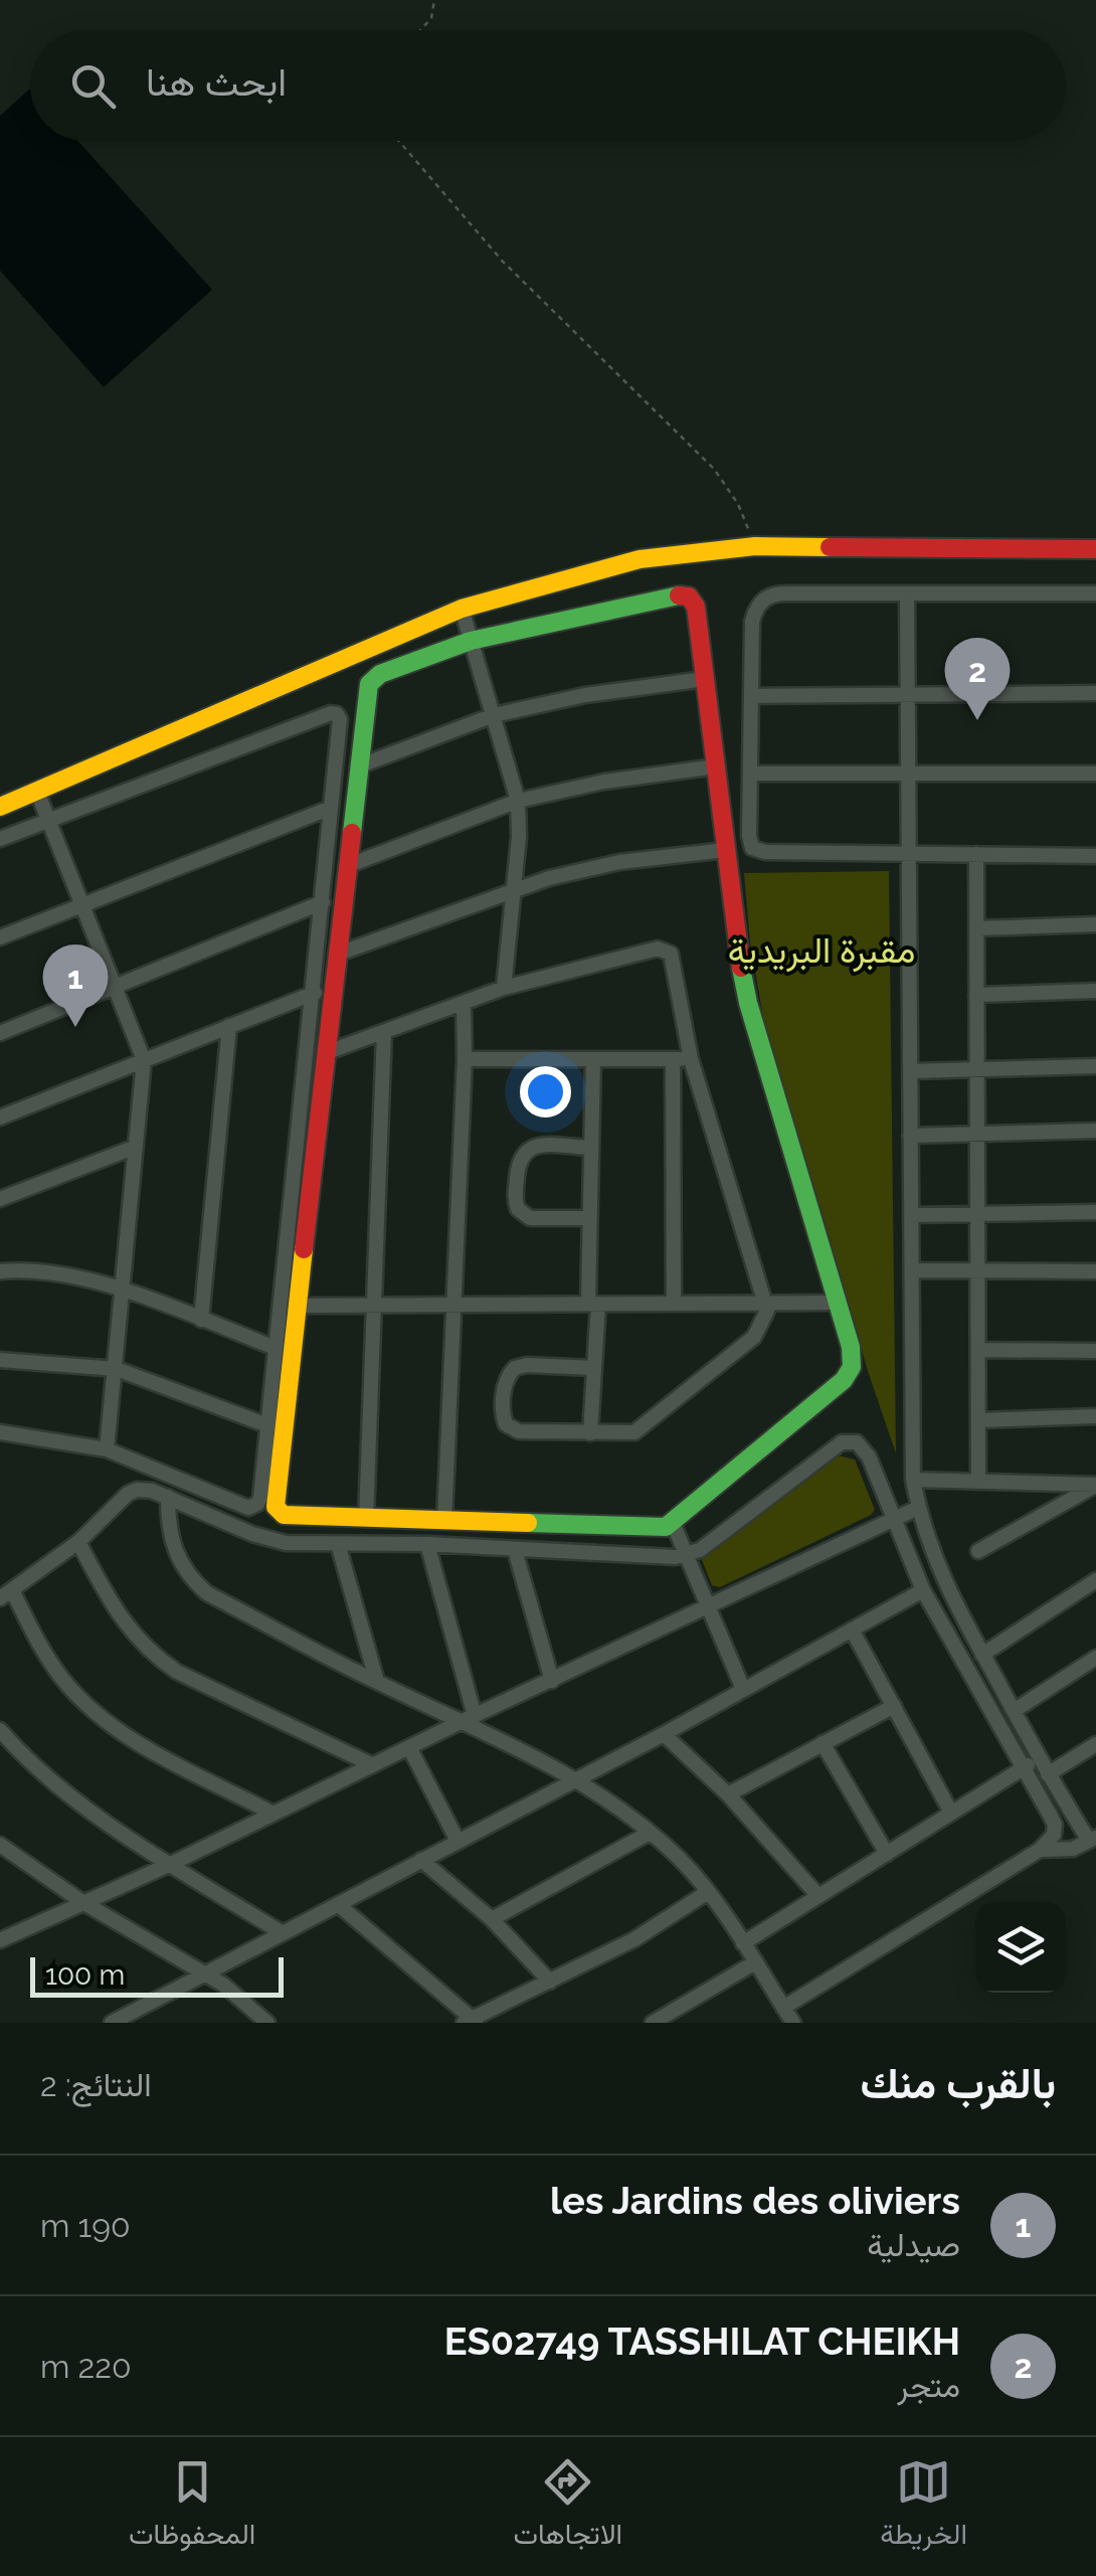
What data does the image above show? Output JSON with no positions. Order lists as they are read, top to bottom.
{
  "parks": ["مقبرة البريدية"],
  "scale_bar": "100 m",
  "page": {
    "search": "ابحث هنا",
    "pins": ["2", "1"],
    "scale": "100 m",
    "heading": ["بالقرب منك", "النتائج: 2"],
    "list": [
      {
        "mark": "1",
        "name": "les Jardins des oliviers",
        "note": "صيدلية",
        "value": "190 m"
      },
      {
        "mark": "2",
        "name": "ES02749 TASSHILAT CHEIKH",
        "note": "متجر",
        "value": "220 m"
      }
    ],
    "nav": ["الخريطة", "الاتجاهات", "المحفوظات"]
  }
}
